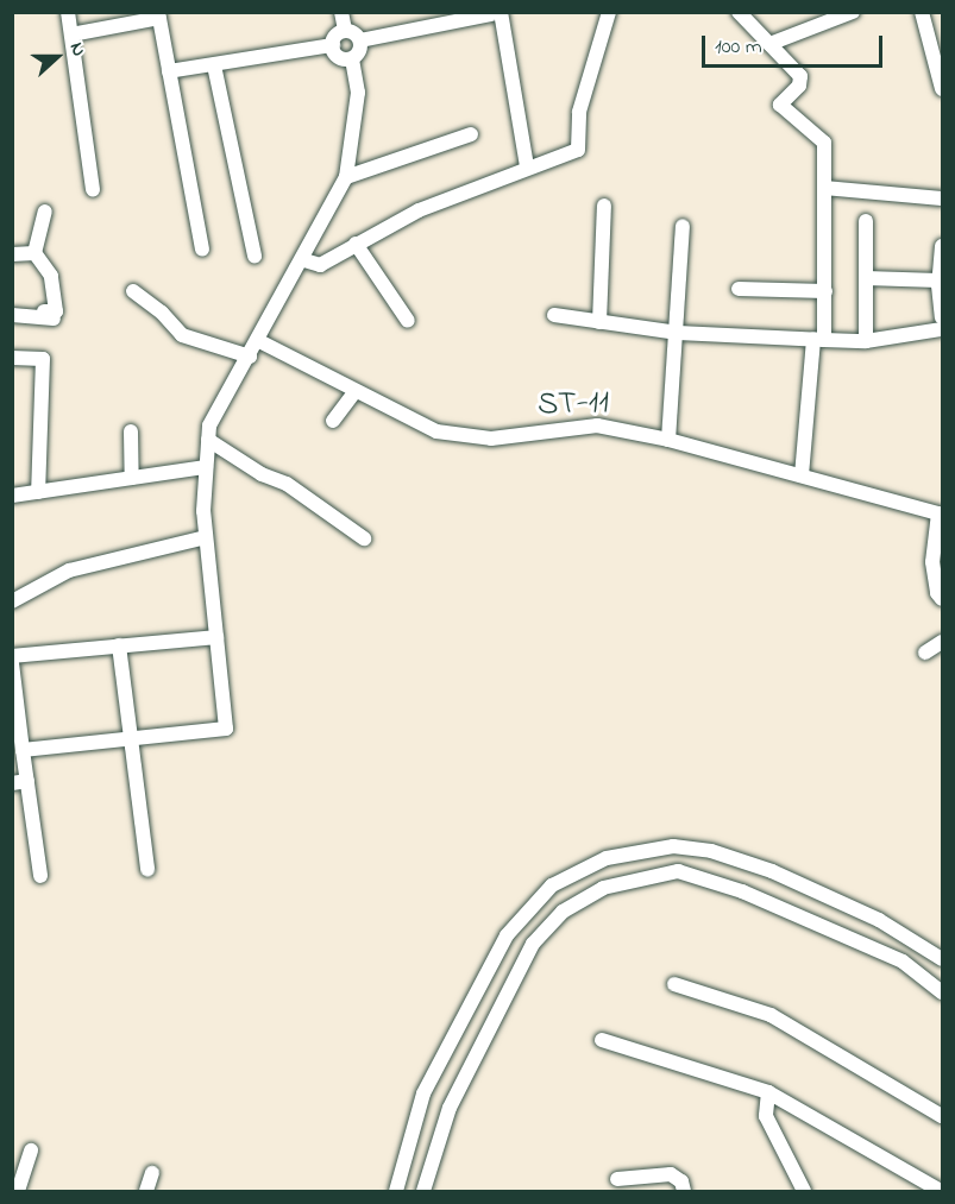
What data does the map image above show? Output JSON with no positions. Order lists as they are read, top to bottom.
{
  "streets": {
    "street": ["ST-11"]
  },
  "scale_bar": "100 m",
  "north": "right"
}
